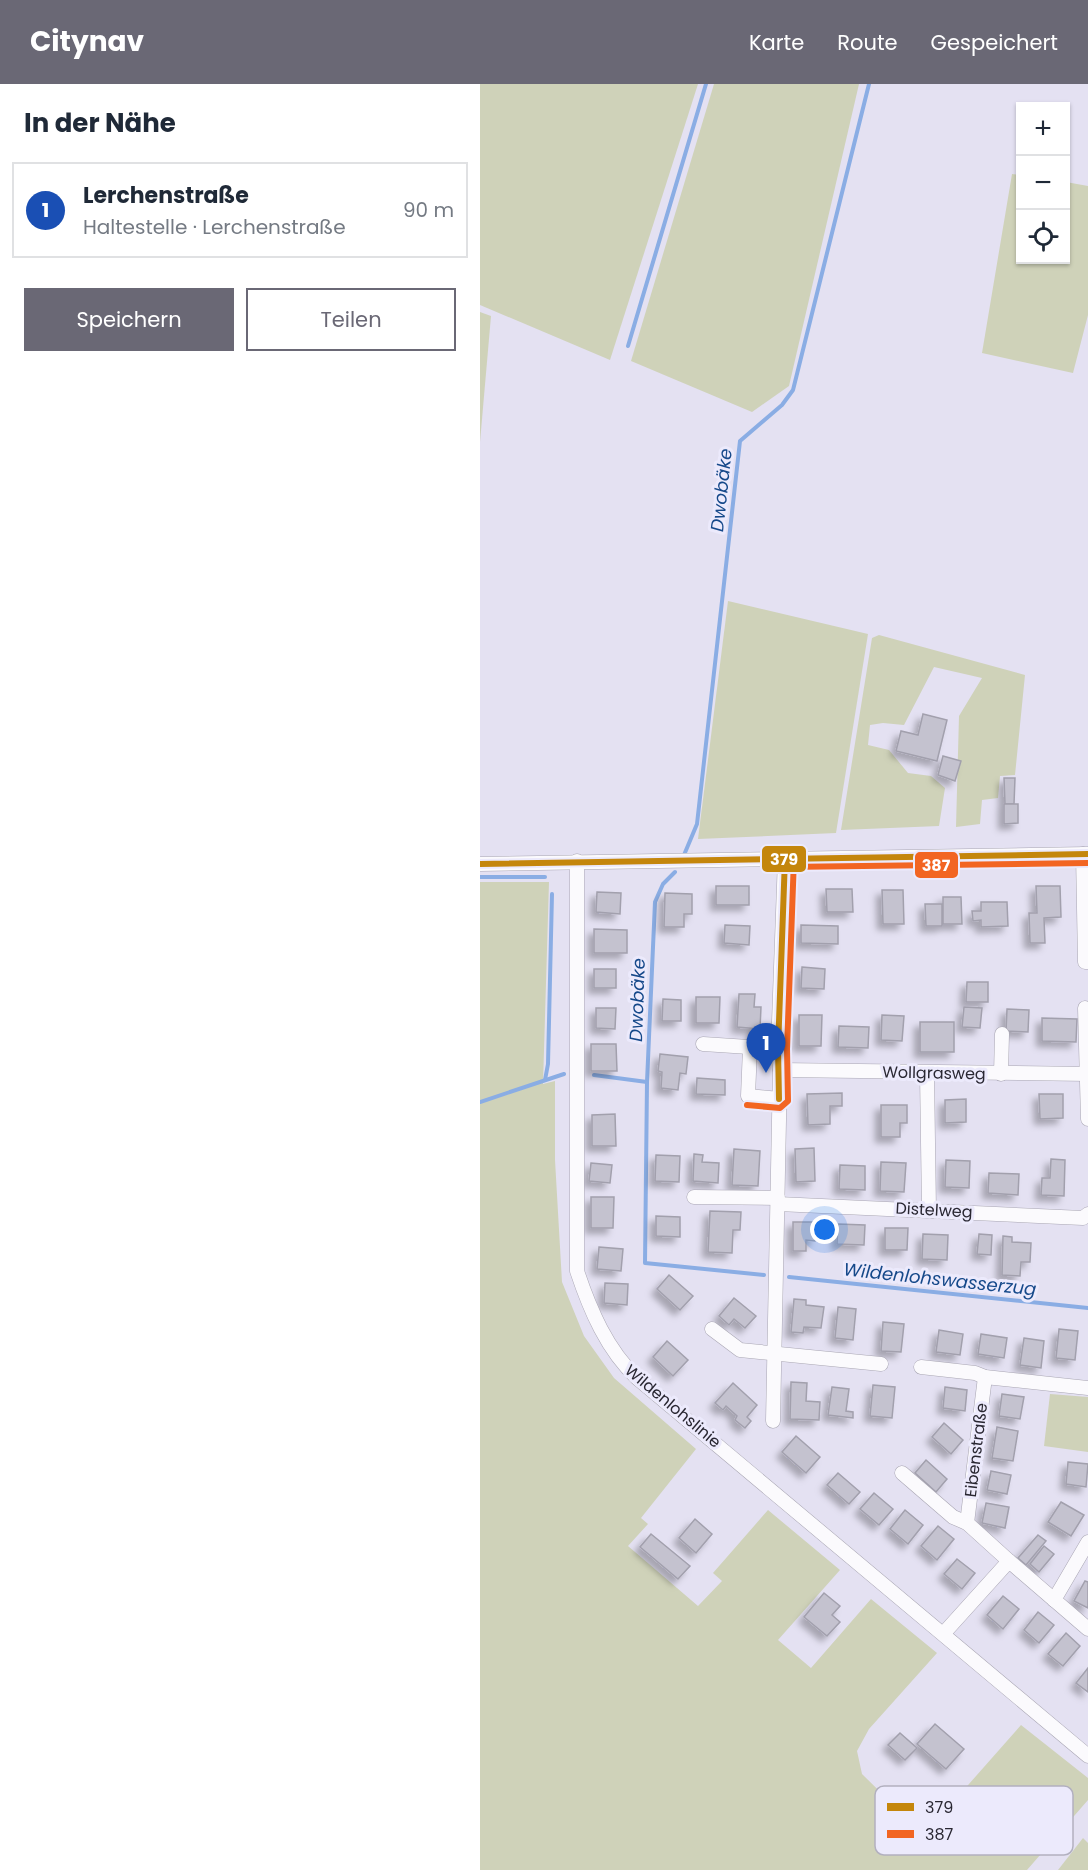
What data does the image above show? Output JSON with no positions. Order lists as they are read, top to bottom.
{
  "streets": {
    "street": [
      "Wollgrasweg",
      "Distelweg",
      "Wildenlohslinie",
      "Eibenstraße"
    ]
  },
  "water": ["Dwobäke", "Wildenlohswasserzug"],
  "lines": ["transit line 379", "transit line 387"],
  "legend": ["379", "387"],
  "page": {
    "header": "Citynav",
    "nav": ["Karte", "Route", "Gespeichert"],
    "heading": "In der Nähe",
    "map_buttons": ["+", "−"],
    "list": [
      {
        "mark": "1",
        "name": "Lerchenstraße",
        "note": "Haltestelle · Lerchenstraße",
        "value": "90 m"
      }
    ],
    "buttons": ["Speichern", "Teilen"],
    "pins": "1"
  }
}
